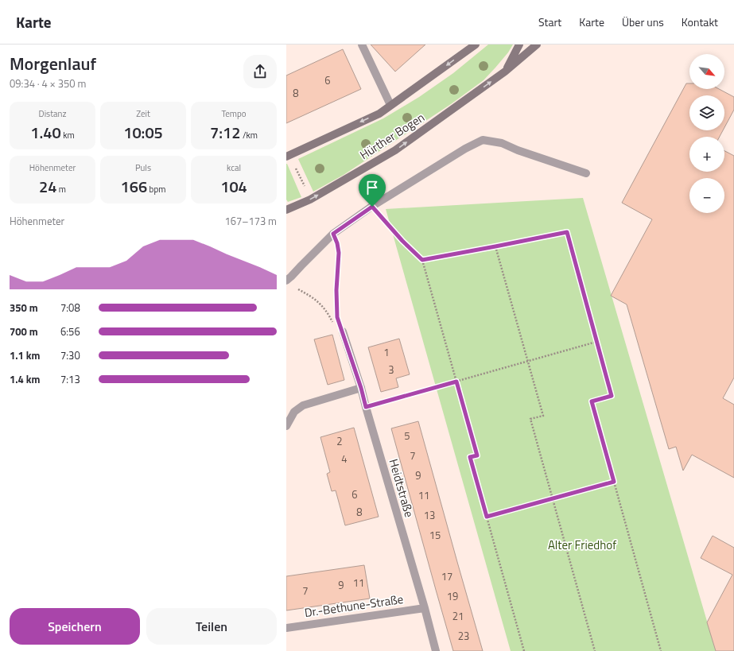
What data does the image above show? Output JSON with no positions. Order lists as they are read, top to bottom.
{
  "streets": {
    "street": ["Hürther Bogen", "Heidtstraße", "Dr.-Bethune-Straße"]
  },
  "crossings": [
    ["Heidtstraße", "Dr.-Bethune-Straße"]
  ],
  "parks": ["Alter Friedhof"],
  "house_numbers": [
    "6",
    "8",
    "1",
    "3",
    "5",
    "2",
    "7",
    "4",
    "9",
    "6",
    "11",
    "8",
    "13",
    "15",
    "17",
    "11",
    "9",
    "7",
    "19",
    "21",
    "23"
  ],
  "north": "bottom right",
  "page": {
    "header": "Karte",
    "nav": [
      "Start",
      "Karte",
      "Über uns",
      "Kontakt"
    ],
    "heading": ["Morgenlauf", "09:34 · 4 × 350 m"],
    "map_buttons": ["+", "−"],
    "stats": [
      ["Distanz", "1.40 km"],
      ["Zeit", "10:05"],
      ["Tempo", "7:12 /km"],
      ["Höhenmeter", "24 m"],
      ["Puls", "166 bpm"],
      ["kcal", "104"]
    ],
    "chart": ["Höhenmeter", "167–173 m"],
    "list": [
      {
        "name": "350 m",
        "note": "7:08"
      },
      {
        "name": "700 m",
        "note": "6:56"
      },
      {
        "name": "1.1 km",
        "note": "7:30"
      },
      {
        "name": "1.4 km",
        "note": "7:13"
      }
    ],
    "buttons": ["Speichern", "Teilen"]
  }
}
